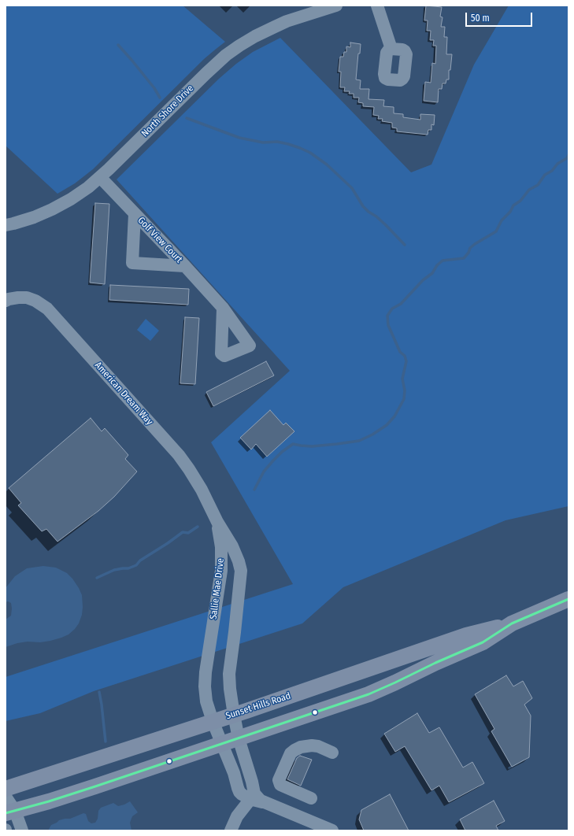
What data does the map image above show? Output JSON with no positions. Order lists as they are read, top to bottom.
{
  "streets": {
    "main road": ["Sunset Hills Road"],
    "street": [
      "North Shore Drive",
      "Golf View Court",
      "American Dream Way",
      "Sallie Mae Drive"
    ]
  },
  "crossings": [
    ["North Shore Drive", "Golf View Court"],
    ["American Dream Way", "Sallie Mae Drive"],
    ["Sallie Mae Drive", "Sunset Hills Road"]
  ],
  "scale_bar": "50 m"
}
